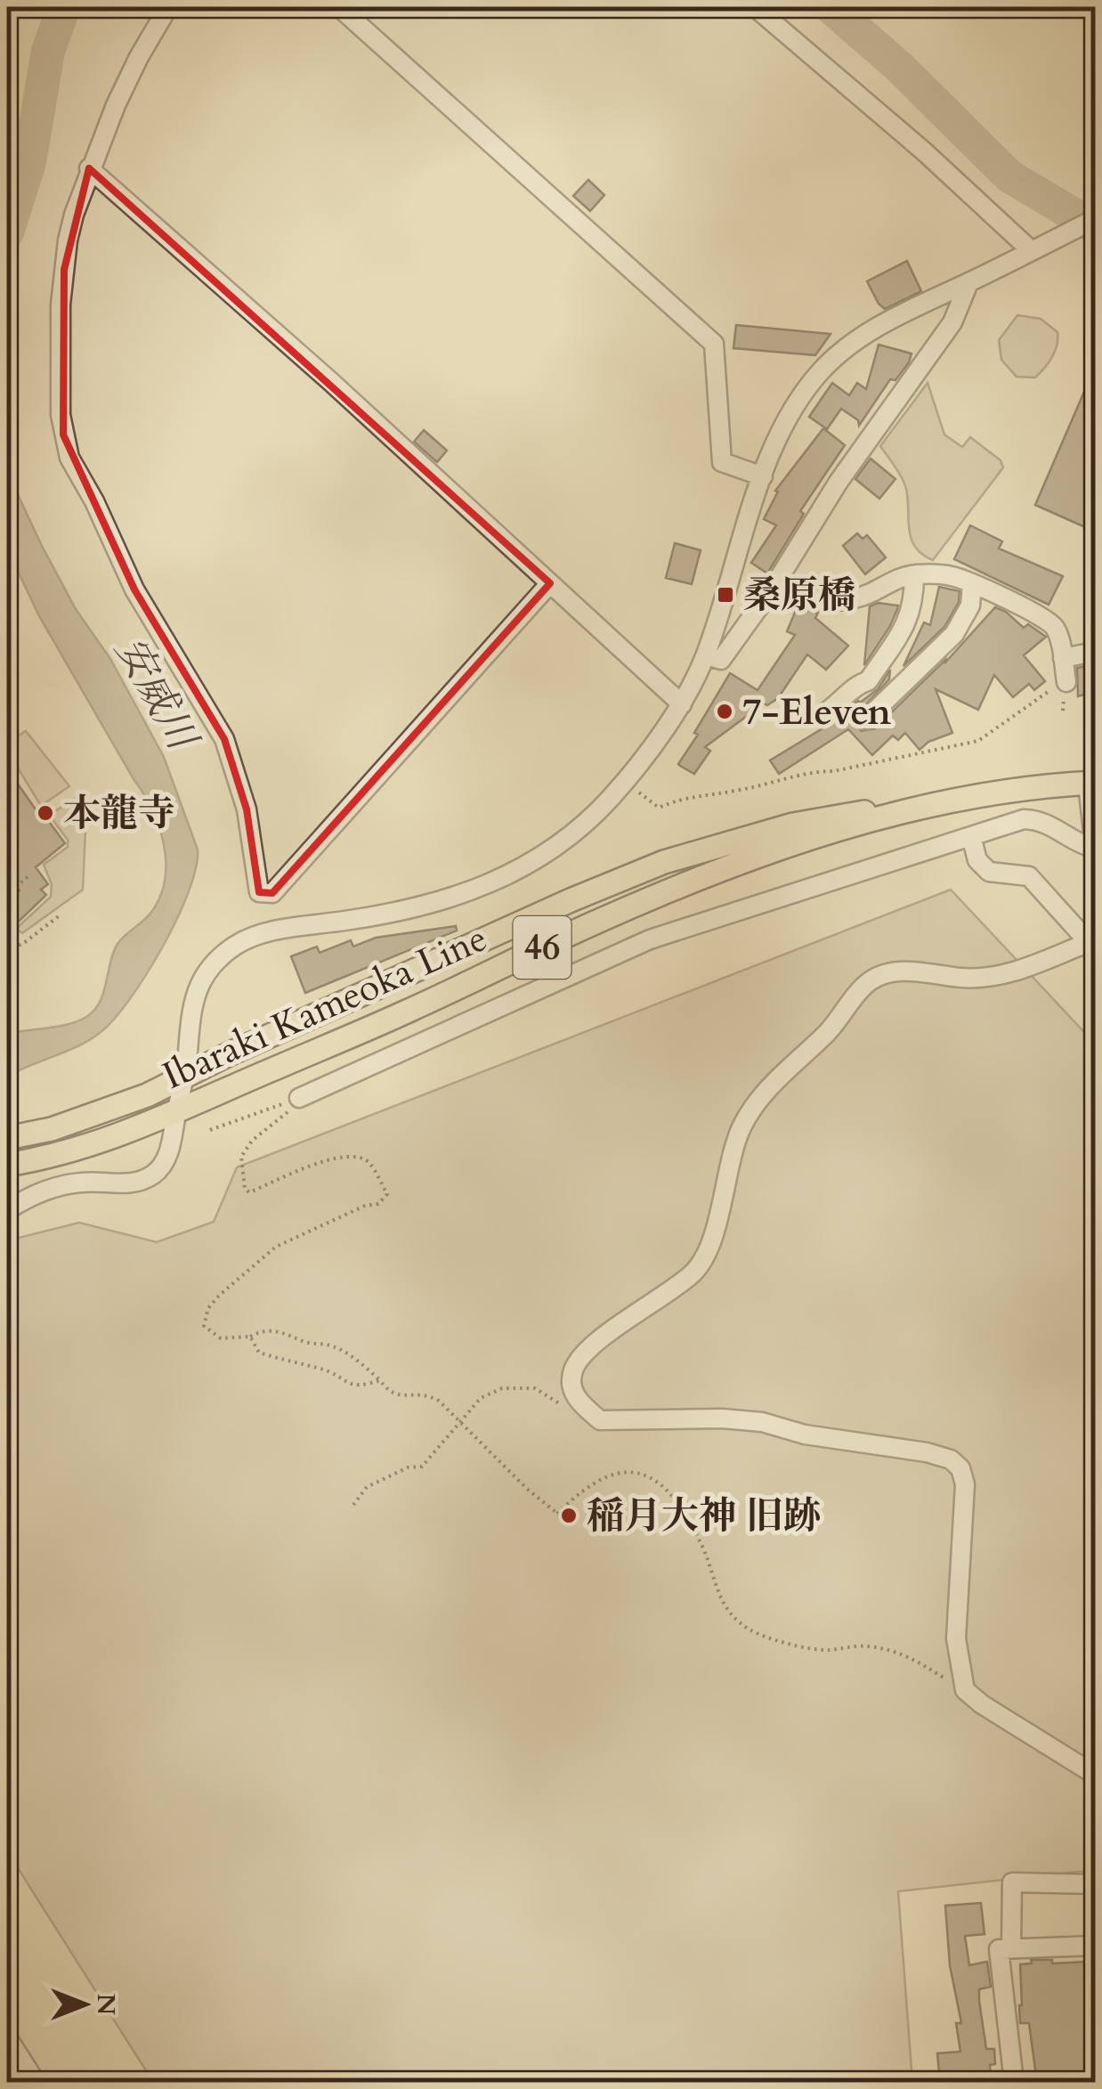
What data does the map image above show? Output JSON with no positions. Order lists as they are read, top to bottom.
{
  "streets": {
    "main road": ["46", "Ibaraki Kameoka Line"]
  },
  "water": ["安威川"],
  "places": {
    "transit": ["桑原橋"],
    "other": ["7-Eleven", "本龍寺", "稲月大神 旧跡"]
  },
  "north": "right"
}
